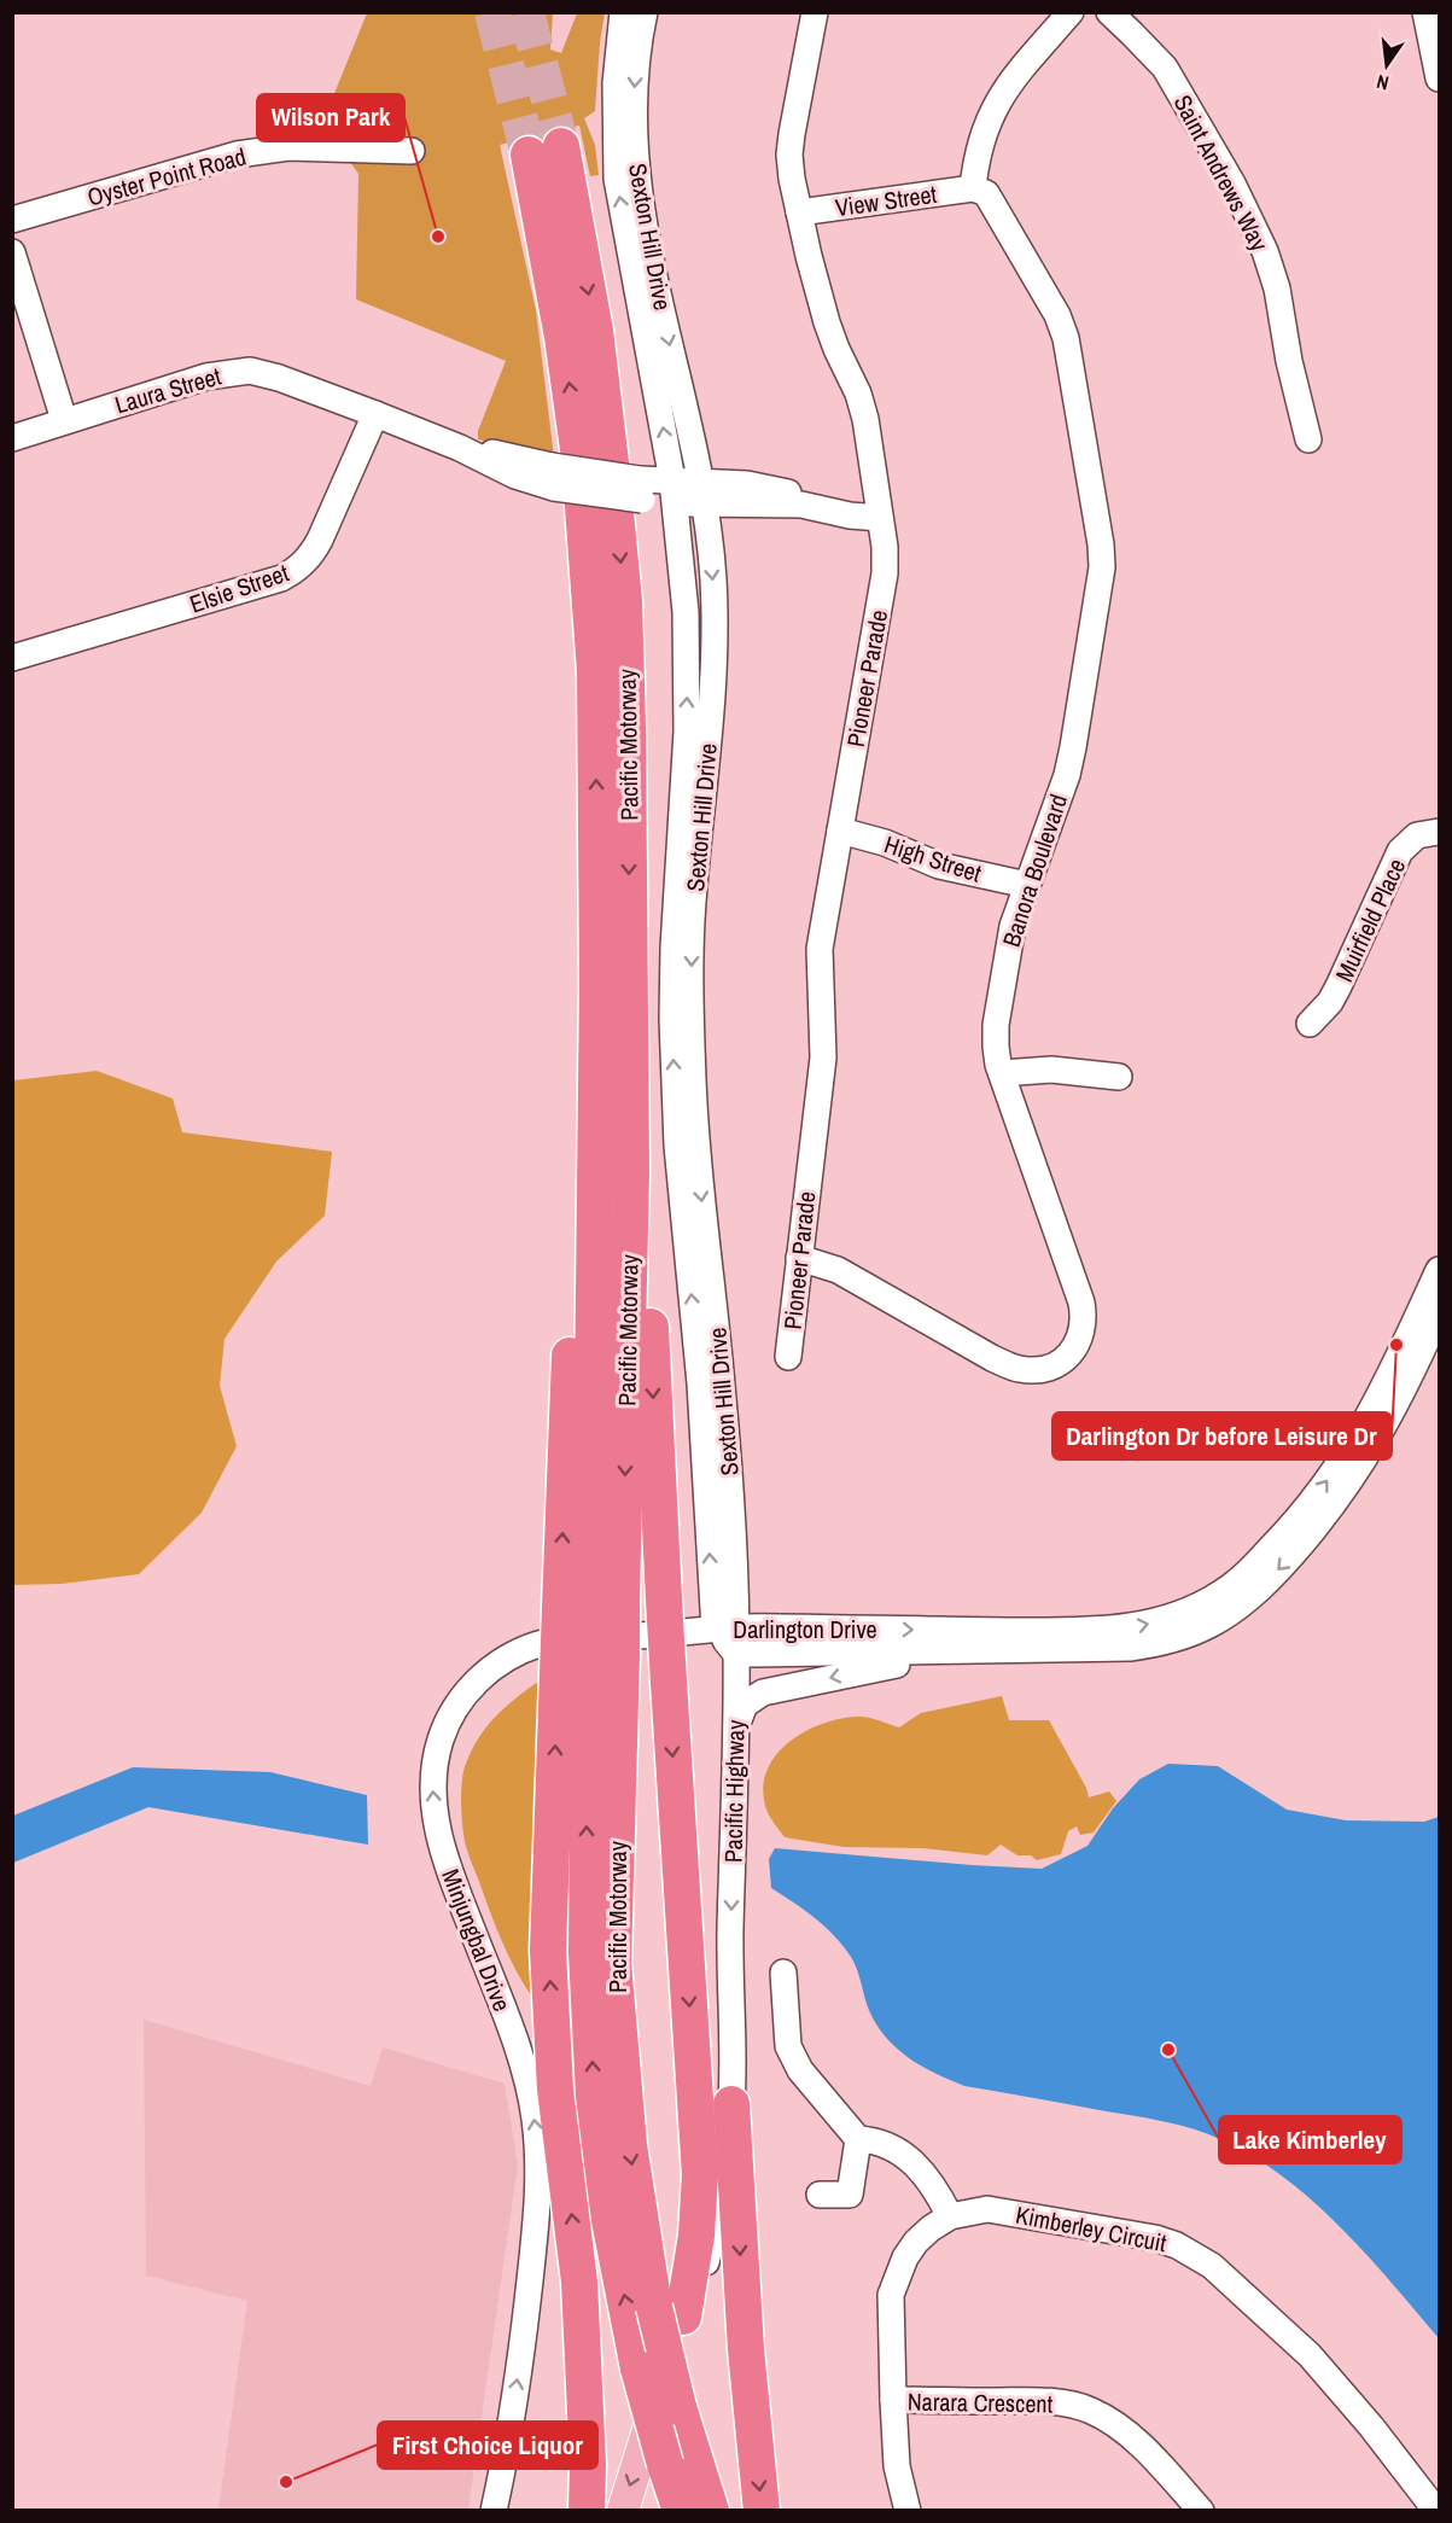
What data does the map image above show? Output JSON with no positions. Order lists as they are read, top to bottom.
{
  "streets": {
    "highway": ["Pacific Motorway"],
    "street": [
      "Saint Andrews Way",
      "Oyster Point Road",
      "View Street",
      "Sexton Hill Drive",
      "Laura Street",
      "Elsie Street",
      "Pioneer Parade",
      "High Street",
      "Banora Boulevard",
      "Muirfield Place",
      "Darlington Drive",
      "Pacific Highway",
      "Minjungbal Drive",
      "Kimberley Circuit",
      "Narara Crescent"
    ]
  },
  "crossings": [
    ["View Street", "Pioneer Parade"],
    ["View Street", "Banora Boulevard"],
    ["Sexton Hill Drive", "Laura Street"],
    ["Sexton Hill Drive", "Darlington Drive"],
    ["Sexton Hill Drive", "Pacific Highway"],
    ["Sexton Hill Drive", "Minjungbal Drive"],
    ["Laura Street", "Elsie Street"],
    ["Laura Street", "Pioneer Parade"],
    ["Pioneer Parade", "High Street"],
    ["Pioneer Parade", "Banora Boulevard"],
    ["Pacific Motorway", "Pacific Highway"],
    ["High Street", "Banora Boulevard"],
    ["Darlington Drive", "Pacific Highway"],
    ["Darlington Drive", "Minjungbal Drive"],
    ["Pacific Highway", "Minjungbal Drive"],
    ["Kimberley Circuit", "Narara Crescent"]
  ],
  "one_way": ["Pacific Highway", "Minjungbal Drive"],
  "places": [
    "Wilson Park",
    "Darlington Dr before Leisure Dr",
    "Lake Kimberley",
    "First Choice Liquor"
  ],
  "north": "bottom"
}
